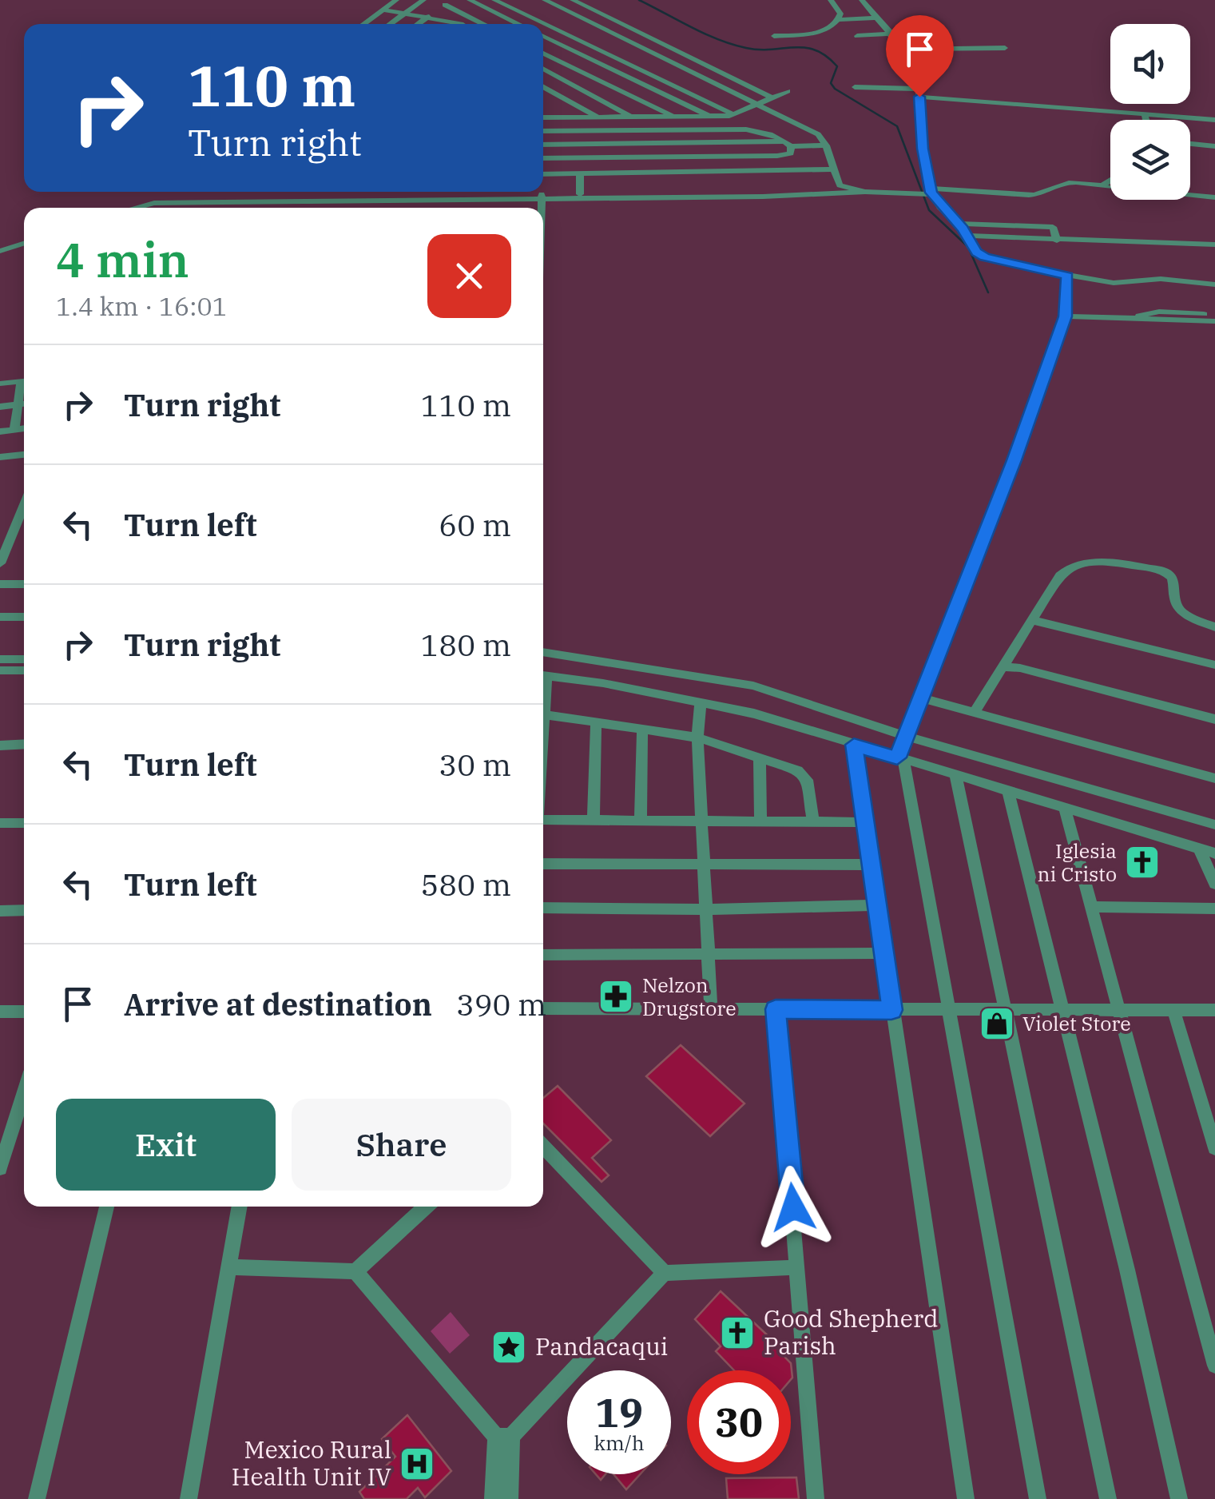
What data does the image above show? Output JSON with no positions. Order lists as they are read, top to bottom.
{
  "places": {
    "church": ["Iglesia ni Cristo", "Good Shepherd Parish"],
    "pharmacy": ["Nelzon Drugstore"],
    "shop": ["Violet Store"],
    "place": ["Pandacaqui"],
    "hospital": ["Mexico Rural Health Unit IV"]
  },
  "page": {
    "turn": ["110 m", "Turn right"],
    "heading": ["4 min", "1.4 km · 16:01"],
    "list": [
      {
        "name": "Turn right",
        "value": "110 m"
      },
      {
        "name": "Turn left",
        "value": "60 m"
      },
      {
        "name": "Turn right",
        "value": "180 m"
      },
      {
        "name": "Turn left",
        "value": "30 m"
      },
      {
        "name": "Turn left",
        "value": "580 m"
      },
      {
        "name": "Arrive at destination",
        "value": "390 m"
      }
    ],
    "buttons": ["Exit", "Share"],
    "speed": "19 km/h",
    "limit": "30"
  }
}
